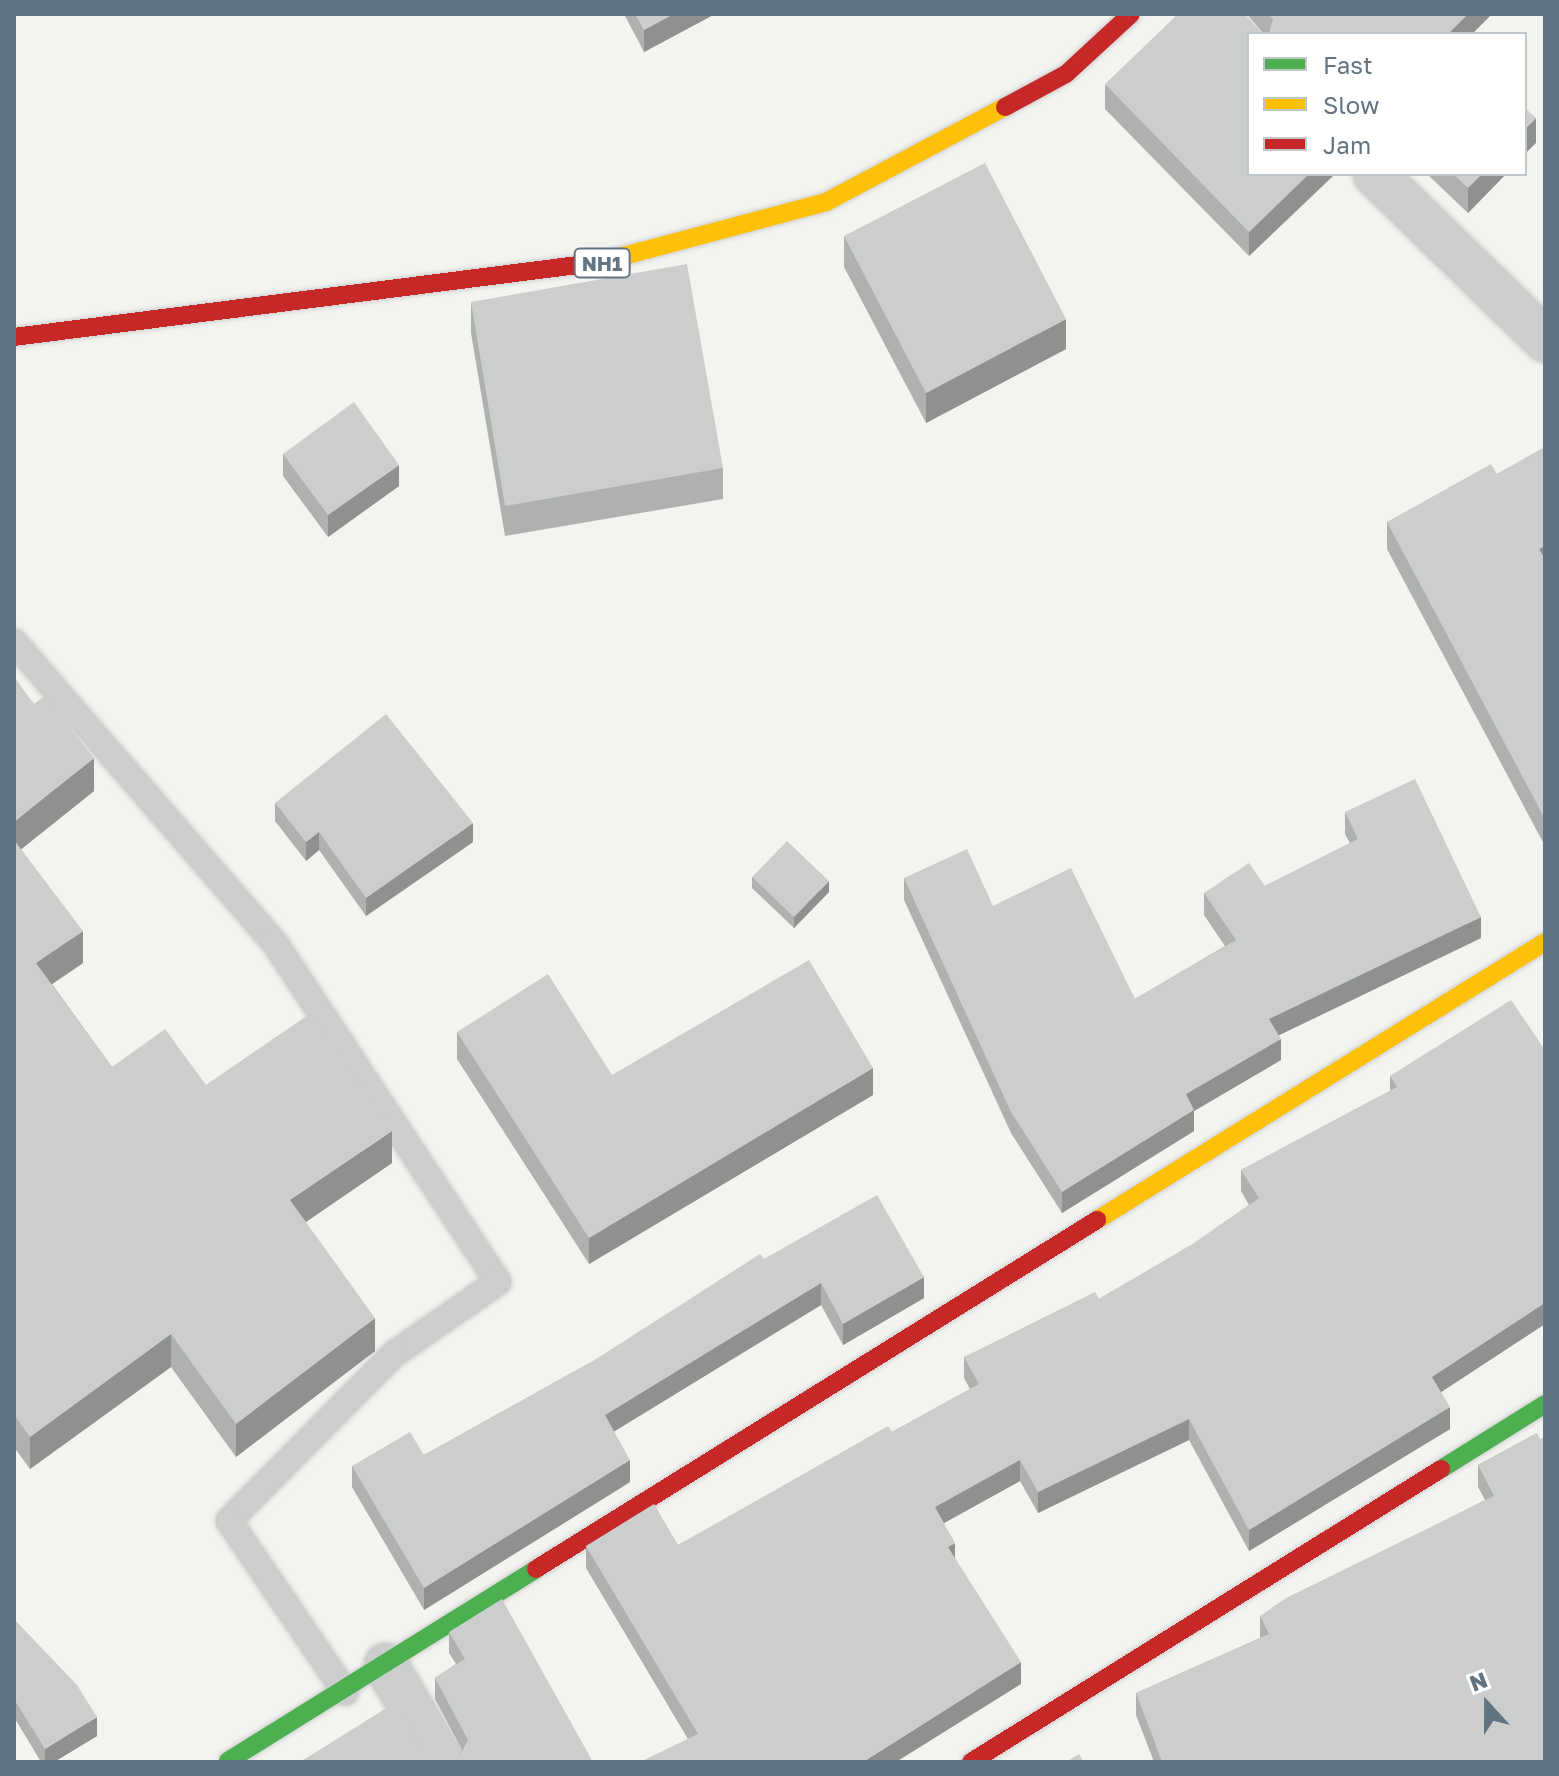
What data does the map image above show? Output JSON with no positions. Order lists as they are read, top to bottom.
{
  "streets": {
    "main road": ["NH1"]
  },
  "legend": ["Fast", "Slow", "Jam"],
  "north": "top"
}
